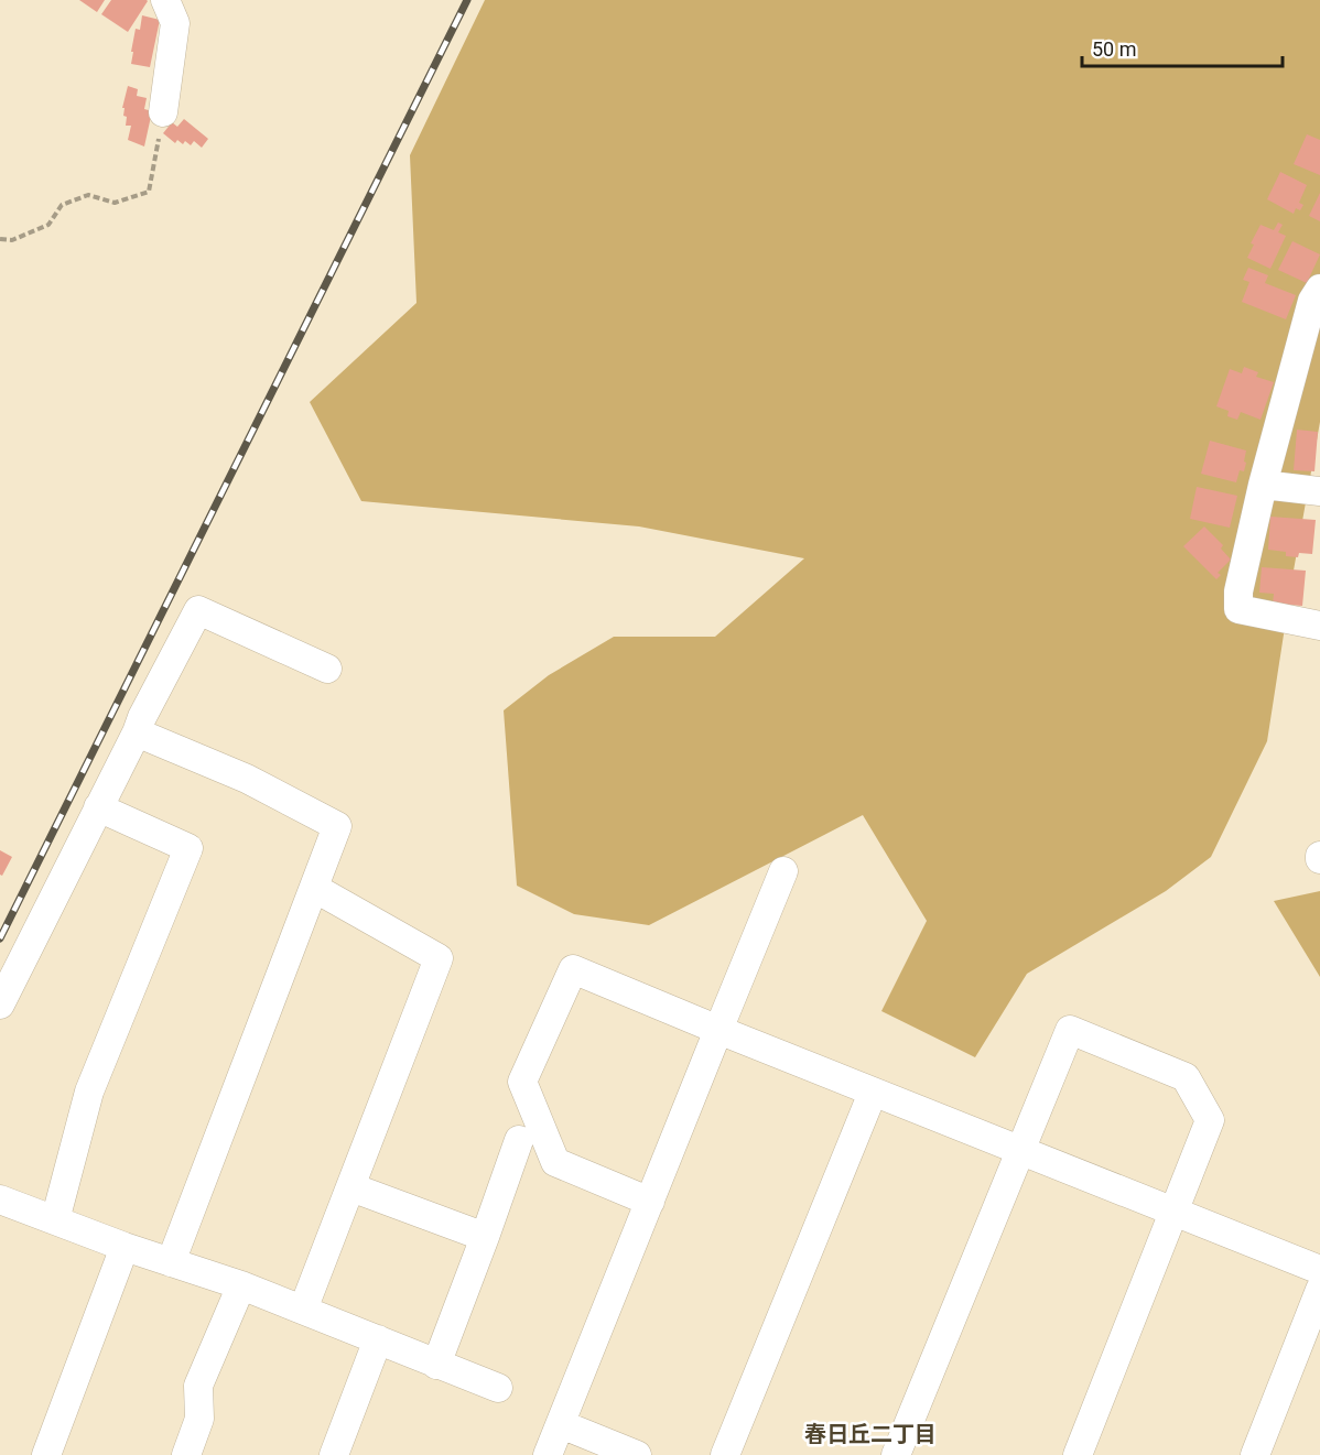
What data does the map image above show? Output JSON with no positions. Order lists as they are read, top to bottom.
{
  "districts": ["春日丘二丁目"],
  "scale_bar": "50 m"
}
